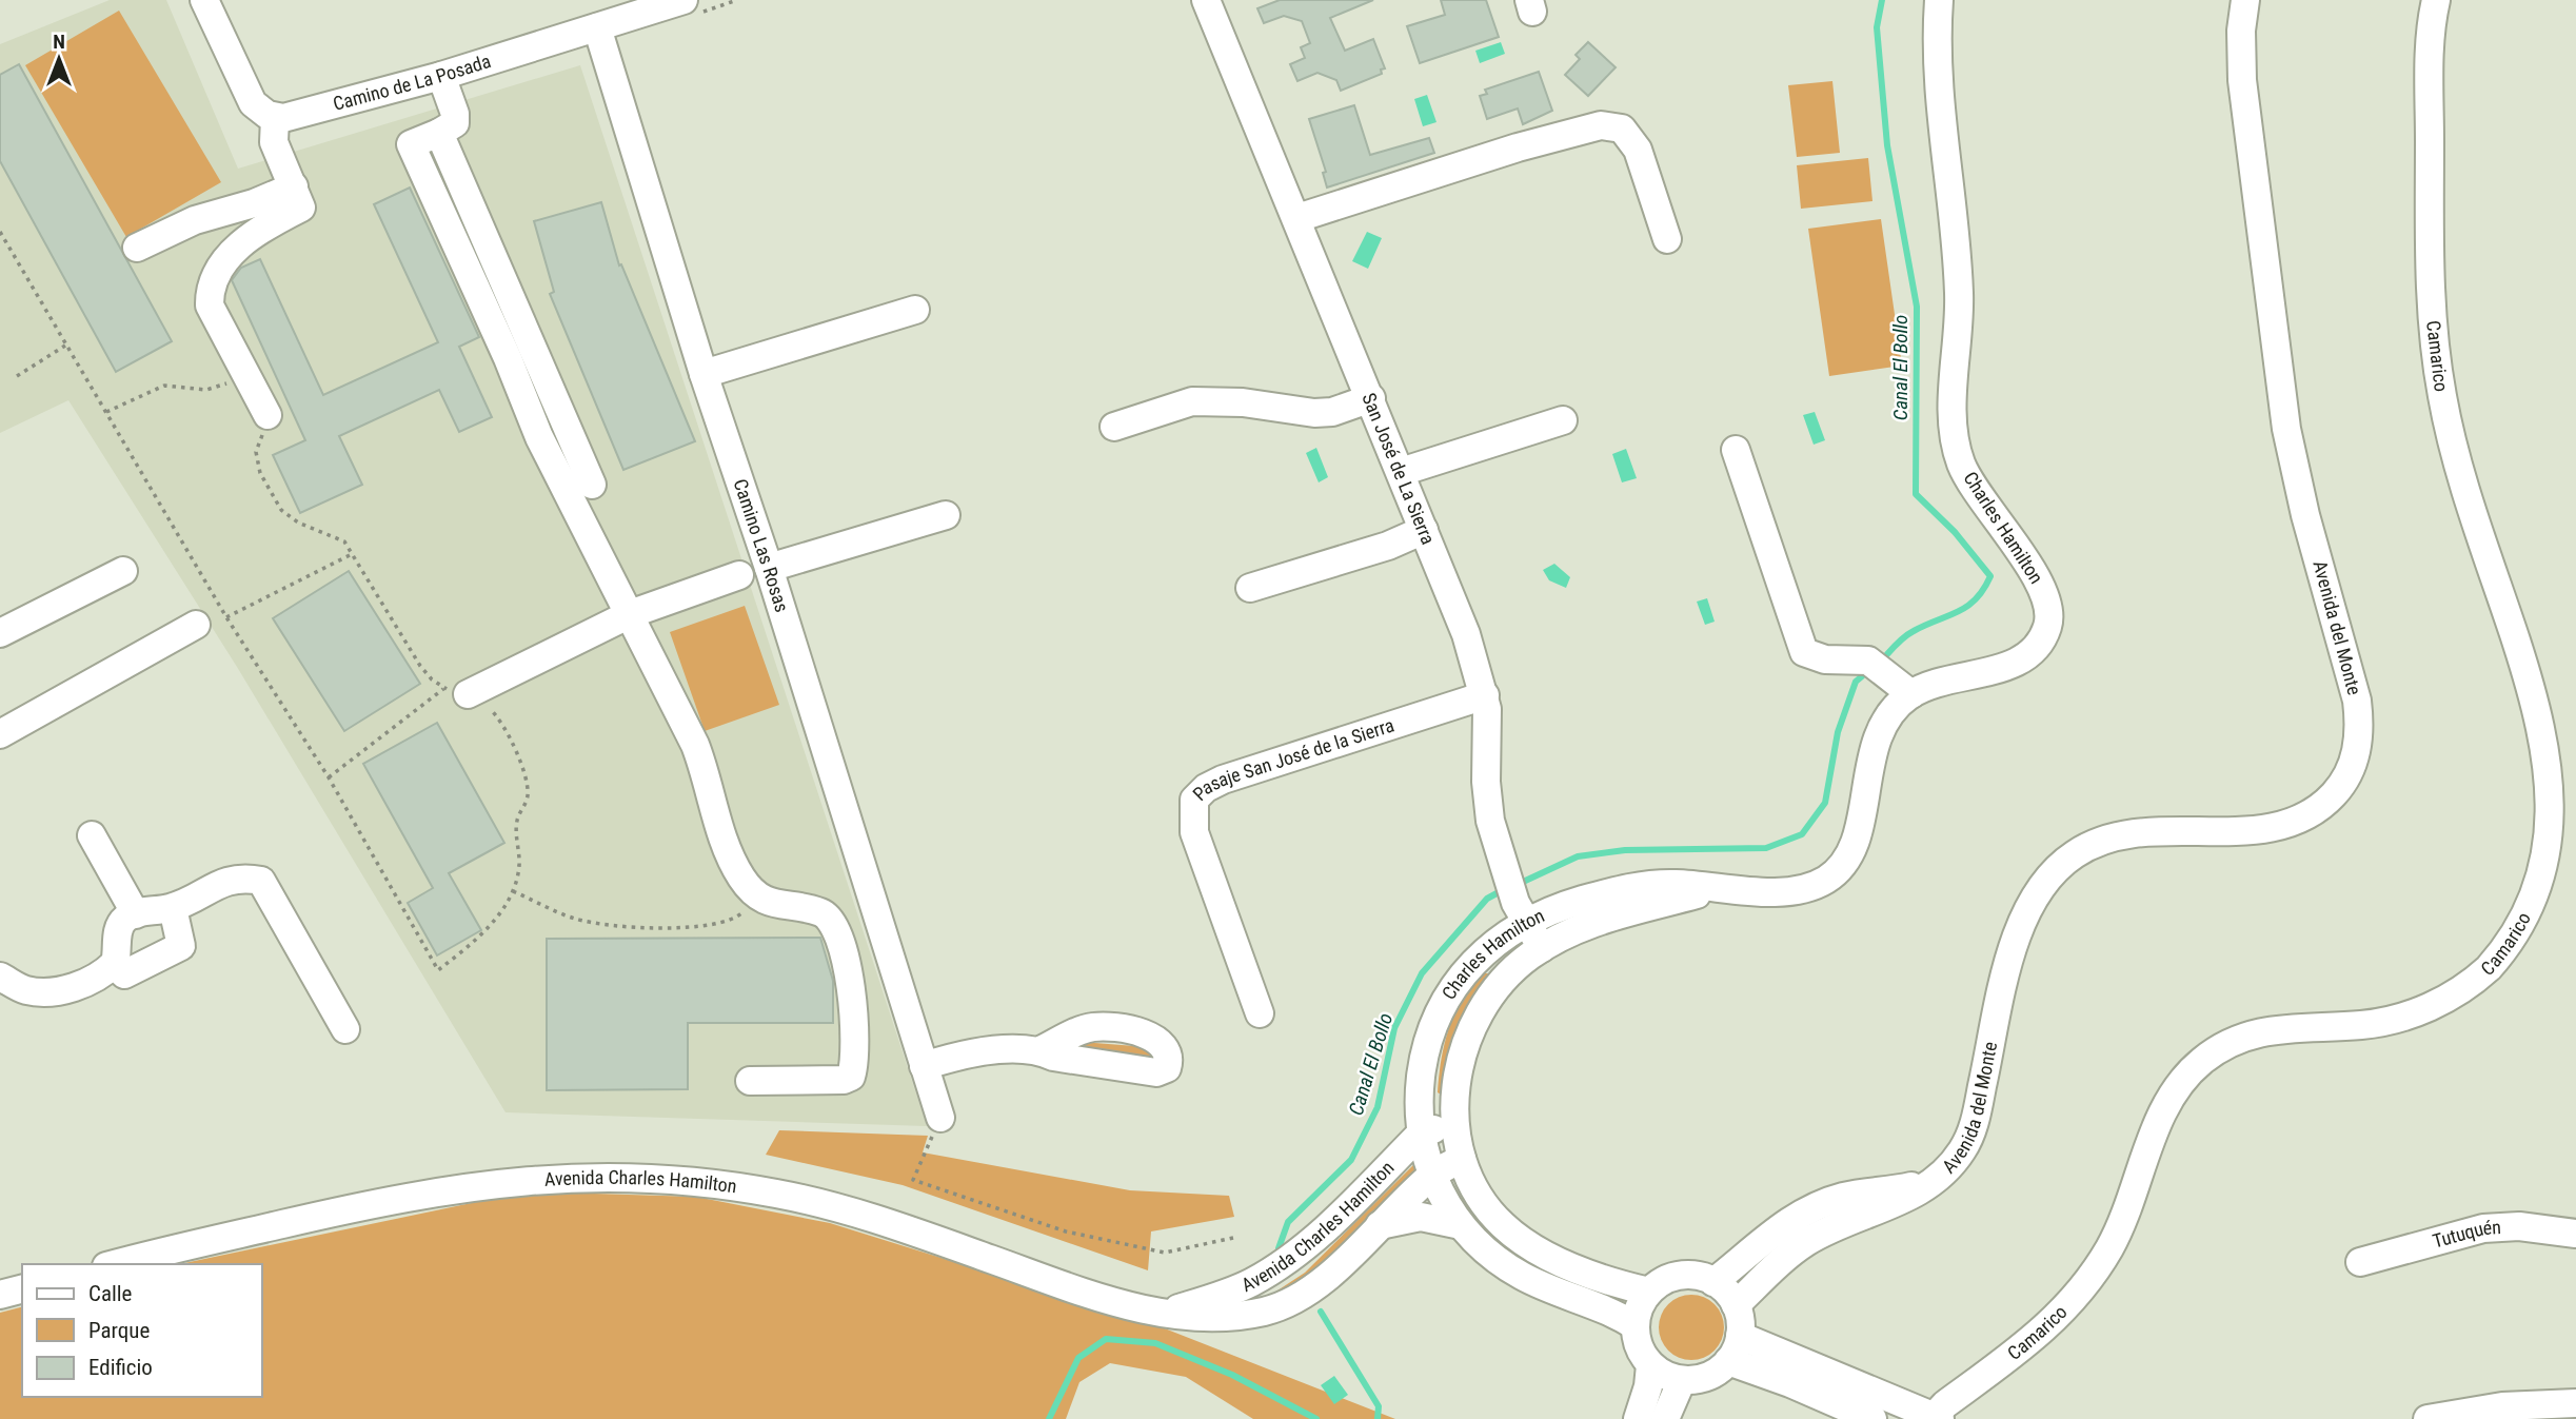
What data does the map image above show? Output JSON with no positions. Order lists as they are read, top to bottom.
{
  "streets": {
    "street": [
      "Camino de La Posada",
      "Camarico",
      "San José de La Sierra",
      "Charles Hamilton",
      "Camino Las Rosas",
      "Avenida del Monte",
      "Pasaje San José de la Sierra",
      "Avenida Charles Hamilton",
      "Tutuquén"
    ]
  },
  "crossings": [
    ["Camino de La Posada", "Camino Las Rosas"],
    ["San José de La Sierra", "Charles Hamilton"],
    ["San José de La Sierra", "Pasaje San José de la Sierra"],
    ["Charles Hamilton", "Avenida Charles Hamilton"]
  ],
  "water": ["Canal El Bollo"],
  "legend": ["Calle", "Parque", "Edificio"],
  "north": "top"
}
